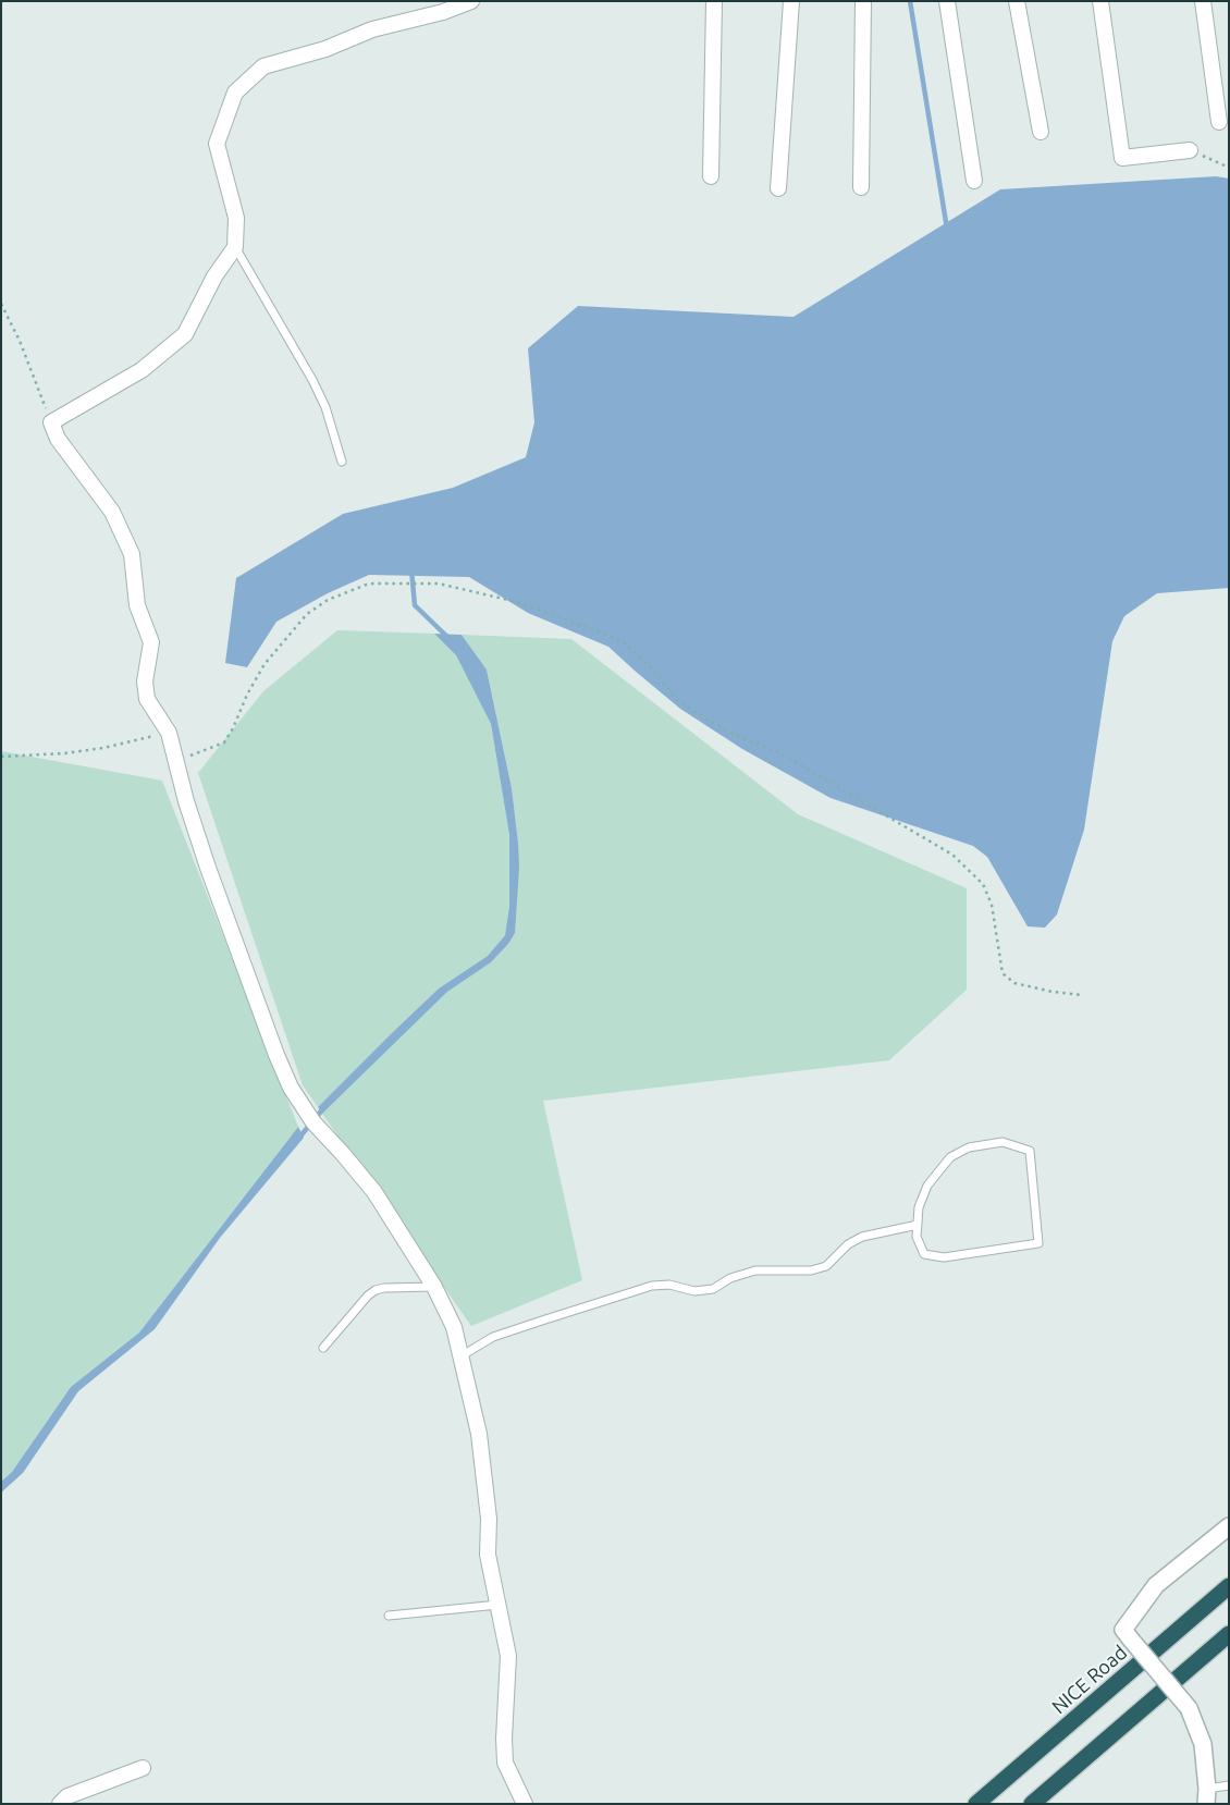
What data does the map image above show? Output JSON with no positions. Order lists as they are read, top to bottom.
{
  "streets": {
    "highway": ["NICE Road"]
  }
}
